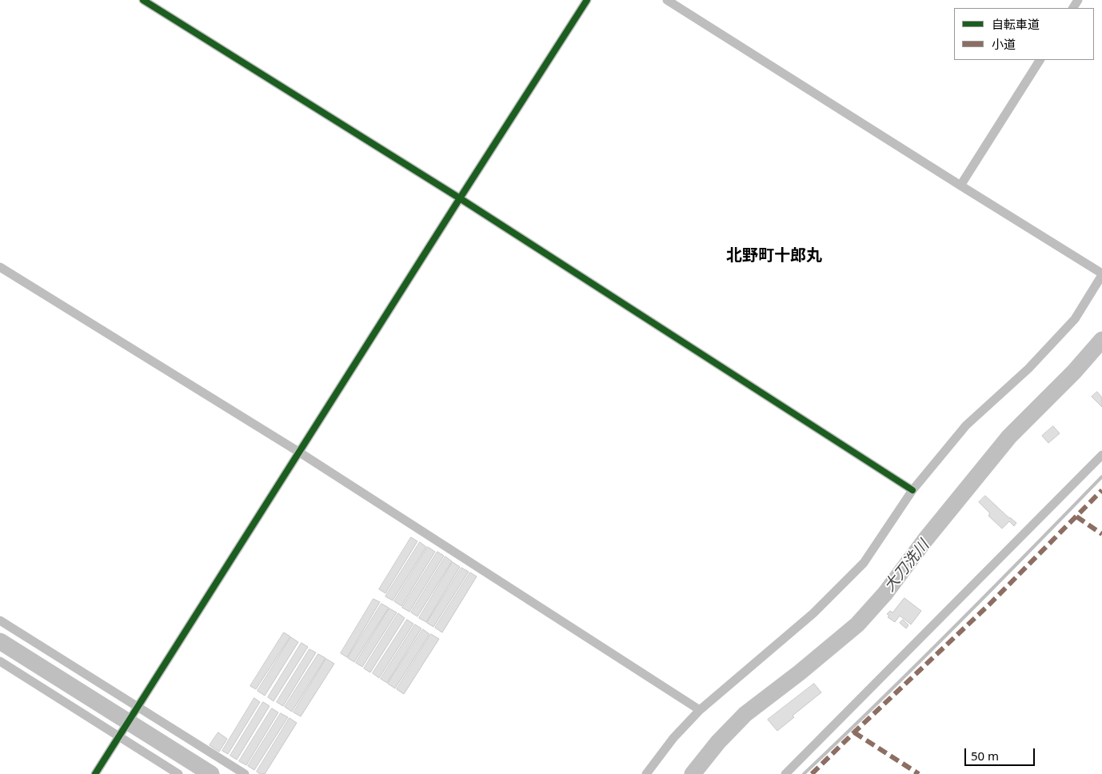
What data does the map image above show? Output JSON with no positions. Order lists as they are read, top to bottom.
{
  "districts": ["北野町十郎丸"],
  "water": ["大刀洗川"],
  "legend": ["自転車道", "小道"],
  "scale_bar": "50 m"
}
